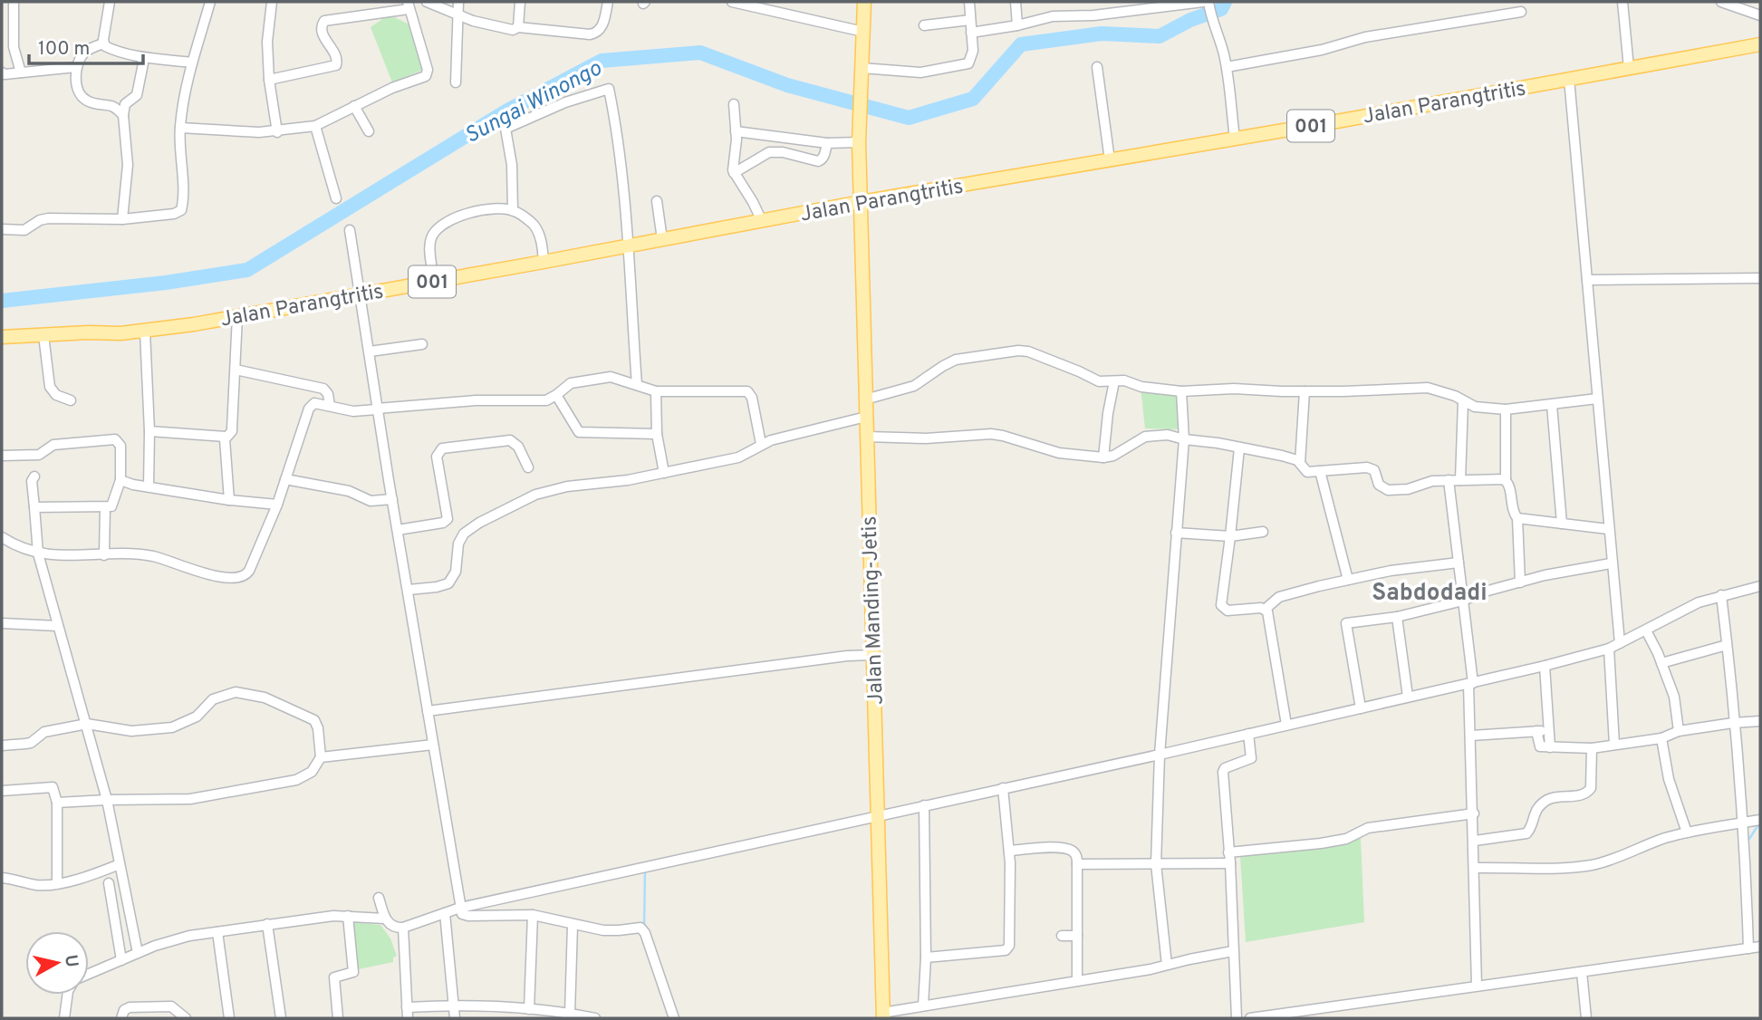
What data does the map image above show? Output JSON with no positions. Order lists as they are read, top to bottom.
{
  "streets": {
    "main road": ["Jalan Parangtritis", "001", "Jalan Manding-Jetis"]
  },
  "crossings": [
    ["Jalan Parangtritis", "Jalan Manding-Jetis"]
  ],
  "districts": ["Sabdodadi"],
  "water": ["Sungai Winongo"],
  "scale_bar": "100 m",
  "north": "right"
}
